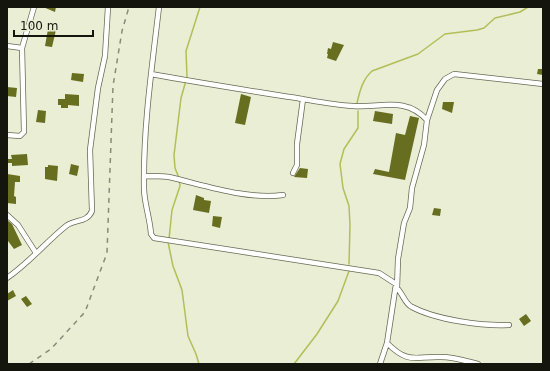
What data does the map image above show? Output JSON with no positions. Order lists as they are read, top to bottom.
{
  "scale_bar": "100 m"
}
